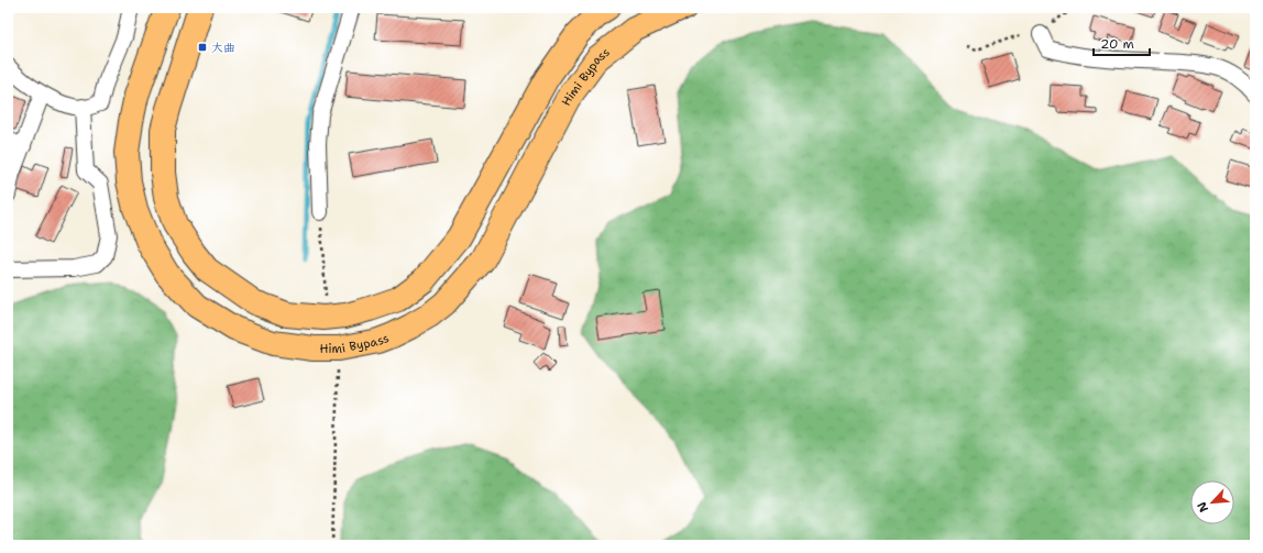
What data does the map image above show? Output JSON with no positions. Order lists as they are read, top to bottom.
{
  "streets": {
    "highway": ["Himi Bypass"]
  },
  "places": {
    "transit": ["大曲"]
  },
  "scale_bar": "20 m",
  "north": "bottom left"
}
